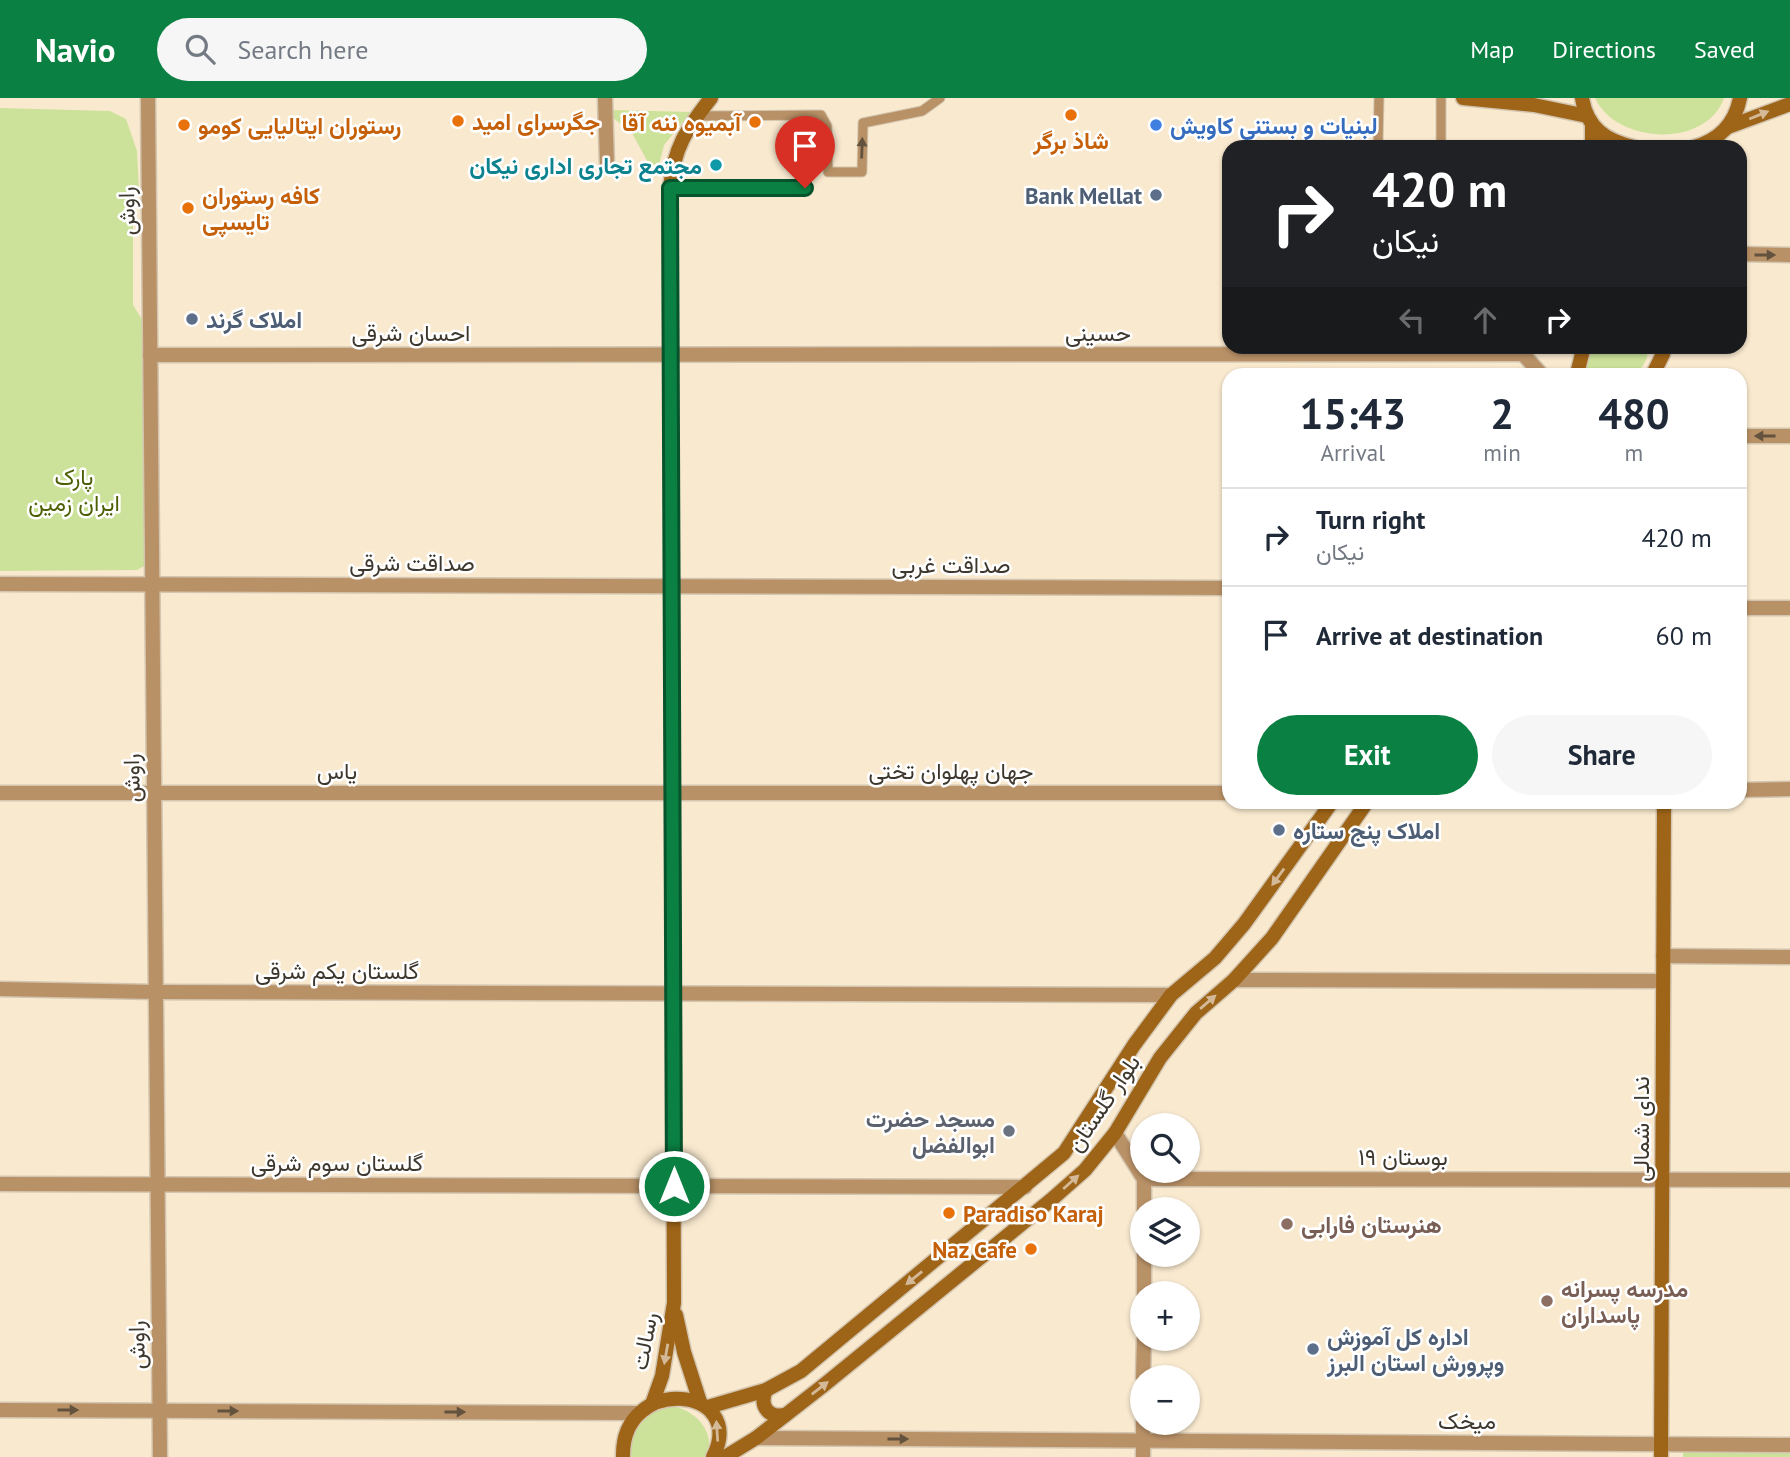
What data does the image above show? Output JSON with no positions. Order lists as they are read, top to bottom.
{
  "streets": {
    "main road": ["بلوار گلستان", "ندای شمالی", "رسالت"],
    "street": [
      "راوش",
      "احسان شرقی",
      "حسینی",
      "صداقت شرقی",
      "صداقت غربی",
      "یاس",
      "جهان پهلوان تختی",
      "گلستان یکم شرقی",
      "بوستان ۱۹",
      "گلستان سوم شرقی",
      "میخک"
    ]
  },
  "crossings": [
    ["راوش", "احسان شرقی"],
    ["راوش", "صداقت شرقی"],
    ["راوش", "یاس"],
    ["راوش", "گلستان یکم شرقی"],
    ["راوش", "گلستان سوم شرقی"],
    ["احسان شرقی", "حسینی"],
    ["صداقت شرقی", "صداقت غربی"],
    ["یاس", "جهان پهلوان تختی"],
    ["گلستان یکم شرقی", "بلوار گلستان"],
    ["بلوار گلستان", "گلستان سوم شرقی"],
    ["بلوار گلستان", "رسالت"],
    ["بلوار گلستان", "میخک"],
    ["ندای شمالی", "بوستان ۱۹"],
    ["ندای شمالی", "میخک"]
  ],
  "one_way": ["میخک"],
  "parks": ["پارک ایران زمین"],
  "places": [
    "شاذ برگر",
    "جگرسرای امید",
    "آبمیوه ننه آقا",
    "رستوران ایتالیایی کومو",
    "لبنیات و بستنی کاویش",
    "مجتمع تجاری اداری نیکان",
    "Bank Mellat",
    "کافه رستوران تایسپی",
    "املاک گرند",
    "املاک پنج ستاره",
    "مسجد حضرت ابوالفضل",
    "Paradiso Karaj",
    "هنرستان فارابی",
    "Naz Cafe",
    "مدرسه پسرانه پاسداران",
    "اداره کل آموزش وپرورش استان البرز"
  ],
  "page": {
    "header": "Navio",
    "search": "Search here",
    "nav": ["Map", "Directions", "Saved"],
    "turn": ["420 m", "نیکان"],
    "eta": [
      "15:43",
      "Arrival",
      "2",
      "min",
      "480",
      "m"
    ],
    "list": [
      {
        "name": "Turn right",
        "note": "نیکان",
        "value": "420 m"
      },
      {
        "name": "Arrive at destination",
        "value": "60 m"
      }
    ],
    "buttons": ["Exit", "Share"],
    "map_buttons": ["+", "−"]
  }
}
